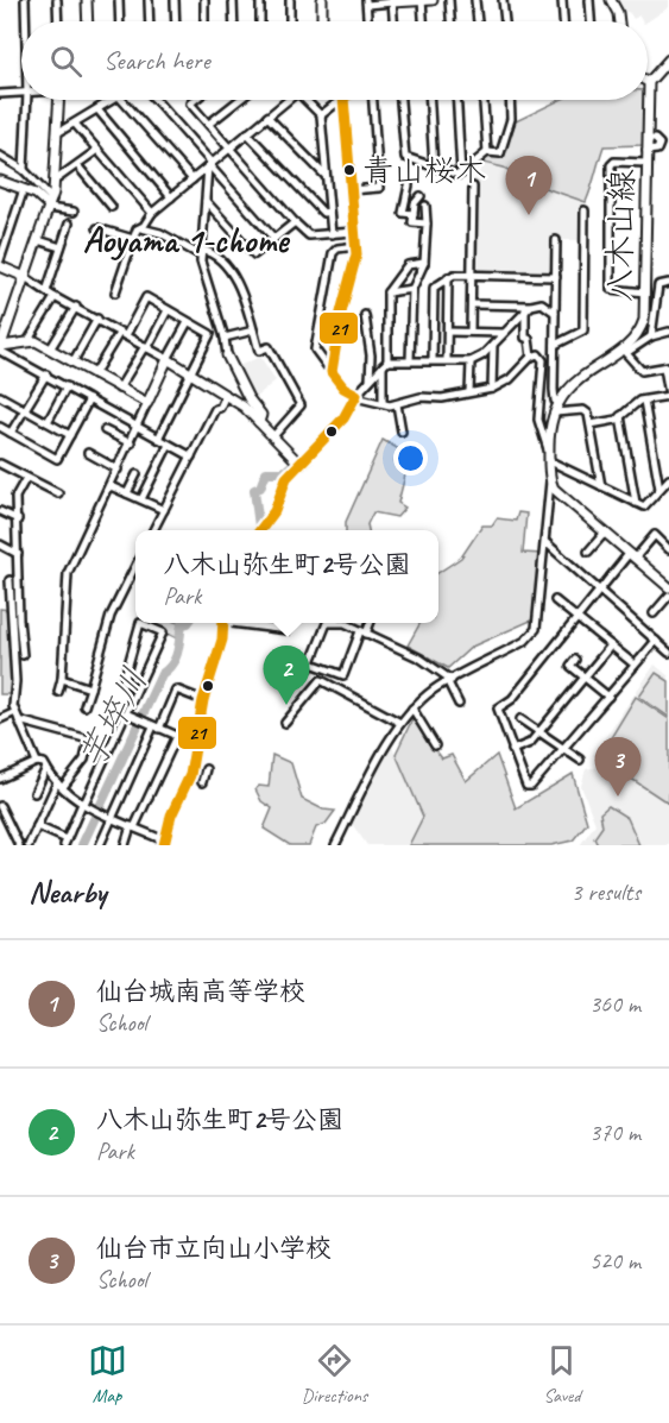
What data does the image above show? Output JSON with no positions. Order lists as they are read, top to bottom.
{
  "streets": {
    "street": ["八木山線"]
  },
  "districts": ["Aoyama 1-chome"],
  "water": ["芋埣川"],
  "places": ["青山桜木"],
  "lines": ["transit line 21"],
  "page": {
    "search": "Search here",
    "pins": ["1", "2", "3"],
    "popup": ["八木山弥生町2号公園", "Park"],
    "heading": ["Nearby", "3 results"],
    "list": [
      {
        "mark": "1",
        "name": "仙台城南高等学校",
        "note": "School",
        "value": "360 m"
      },
      {
        "mark": "2",
        "name": "八木山弥生町2号公園",
        "note": "Park",
        "value": "370 m"
      },
      {
        "mark": "3",
        "name": "仙台市立向山小学校",
        "note": "School",
        "value": "520 m"
      }
    ],
    "nav": ["Map", "Directions", "Saved"]
  }
}
